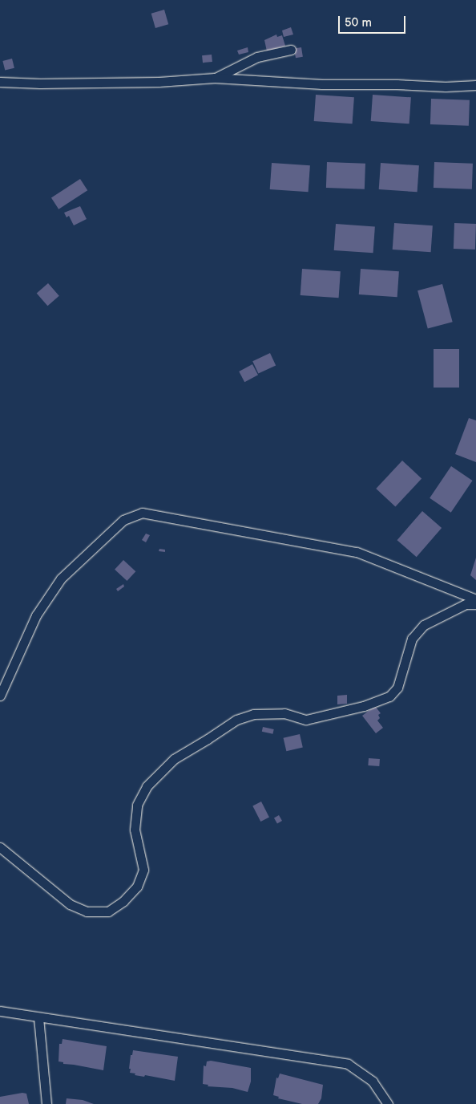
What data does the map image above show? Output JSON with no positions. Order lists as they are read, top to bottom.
{
  "scale_bar": "50 m"
}
